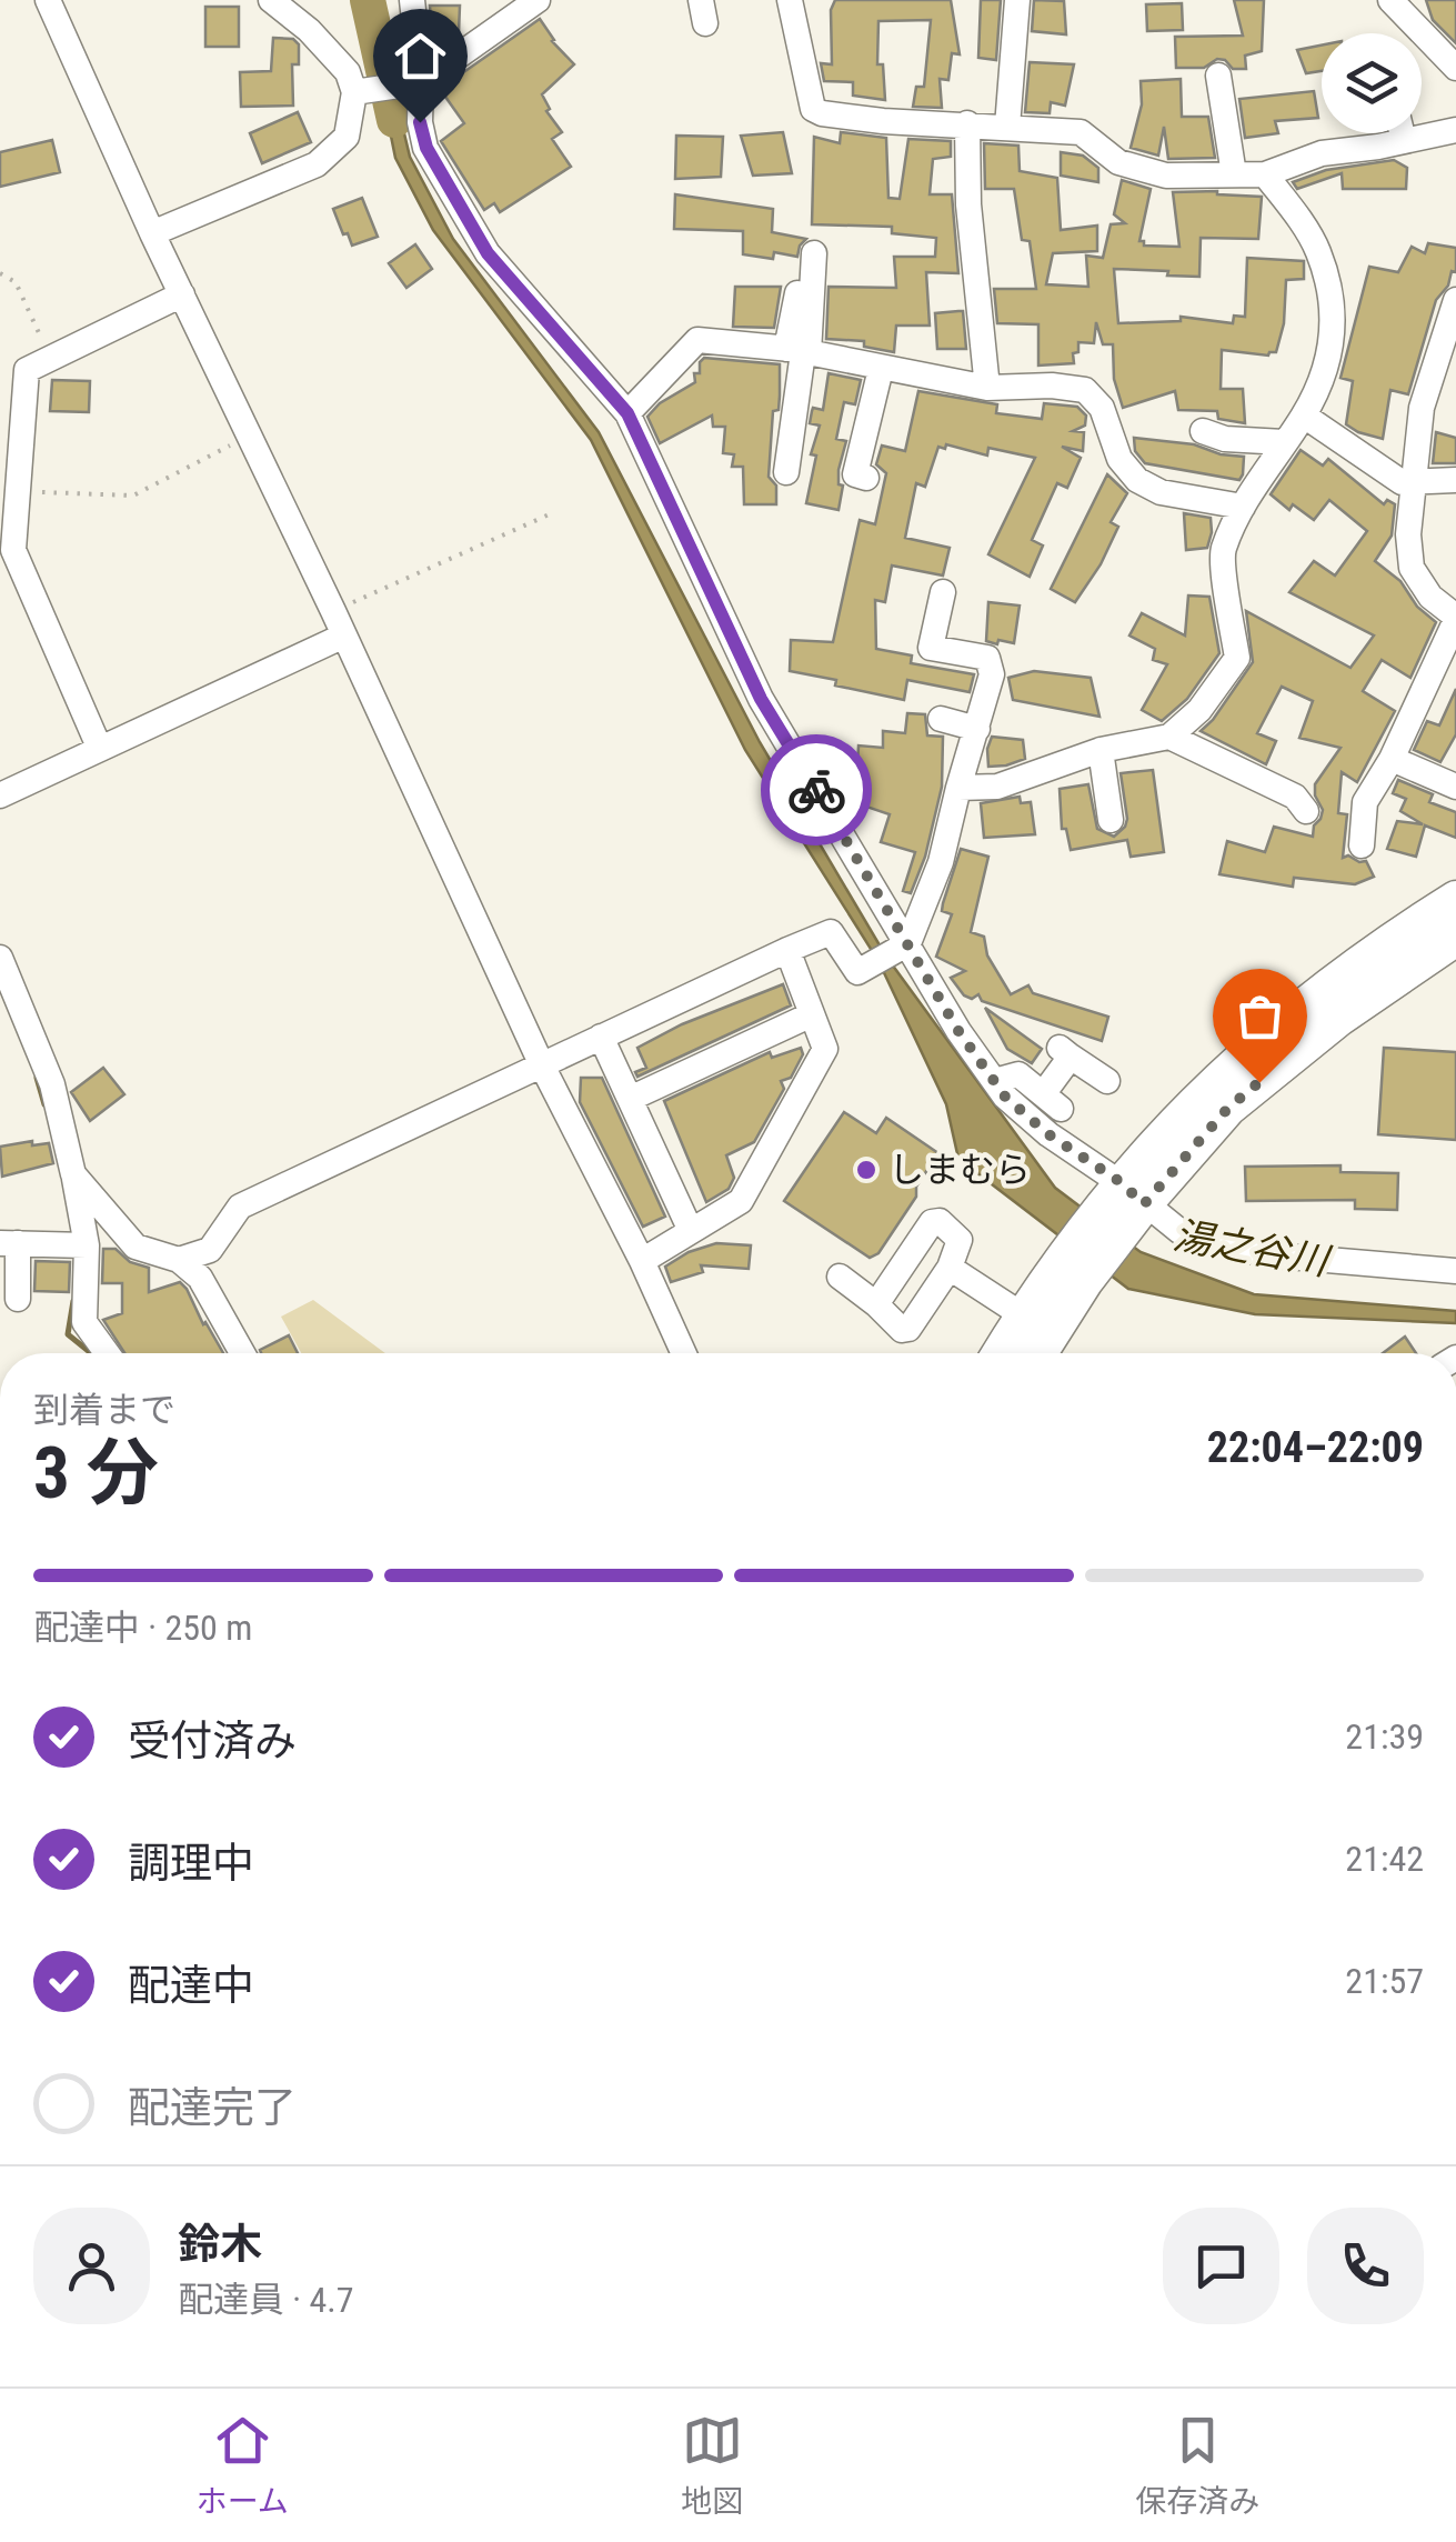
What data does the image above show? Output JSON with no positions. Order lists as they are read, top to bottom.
{
  "water": ["湯之谷川"],
  "places": ["しまむら"],
  "page": {
    "heading": ["3 分", "到着まで", "22:04–22:09"],
    "panel": ["鈴木", "配達員 · 4.7"],
    "bar": "配達中 · 250 m",
    "list": [
      ["受付済み", "21:39"],
      ["調理中", "21:42"],
      ["配達中", "21:57"],
      "配達完了"
    ],
    "tabs": ["ホーム", "地図", "保存済み"]
  }
}
